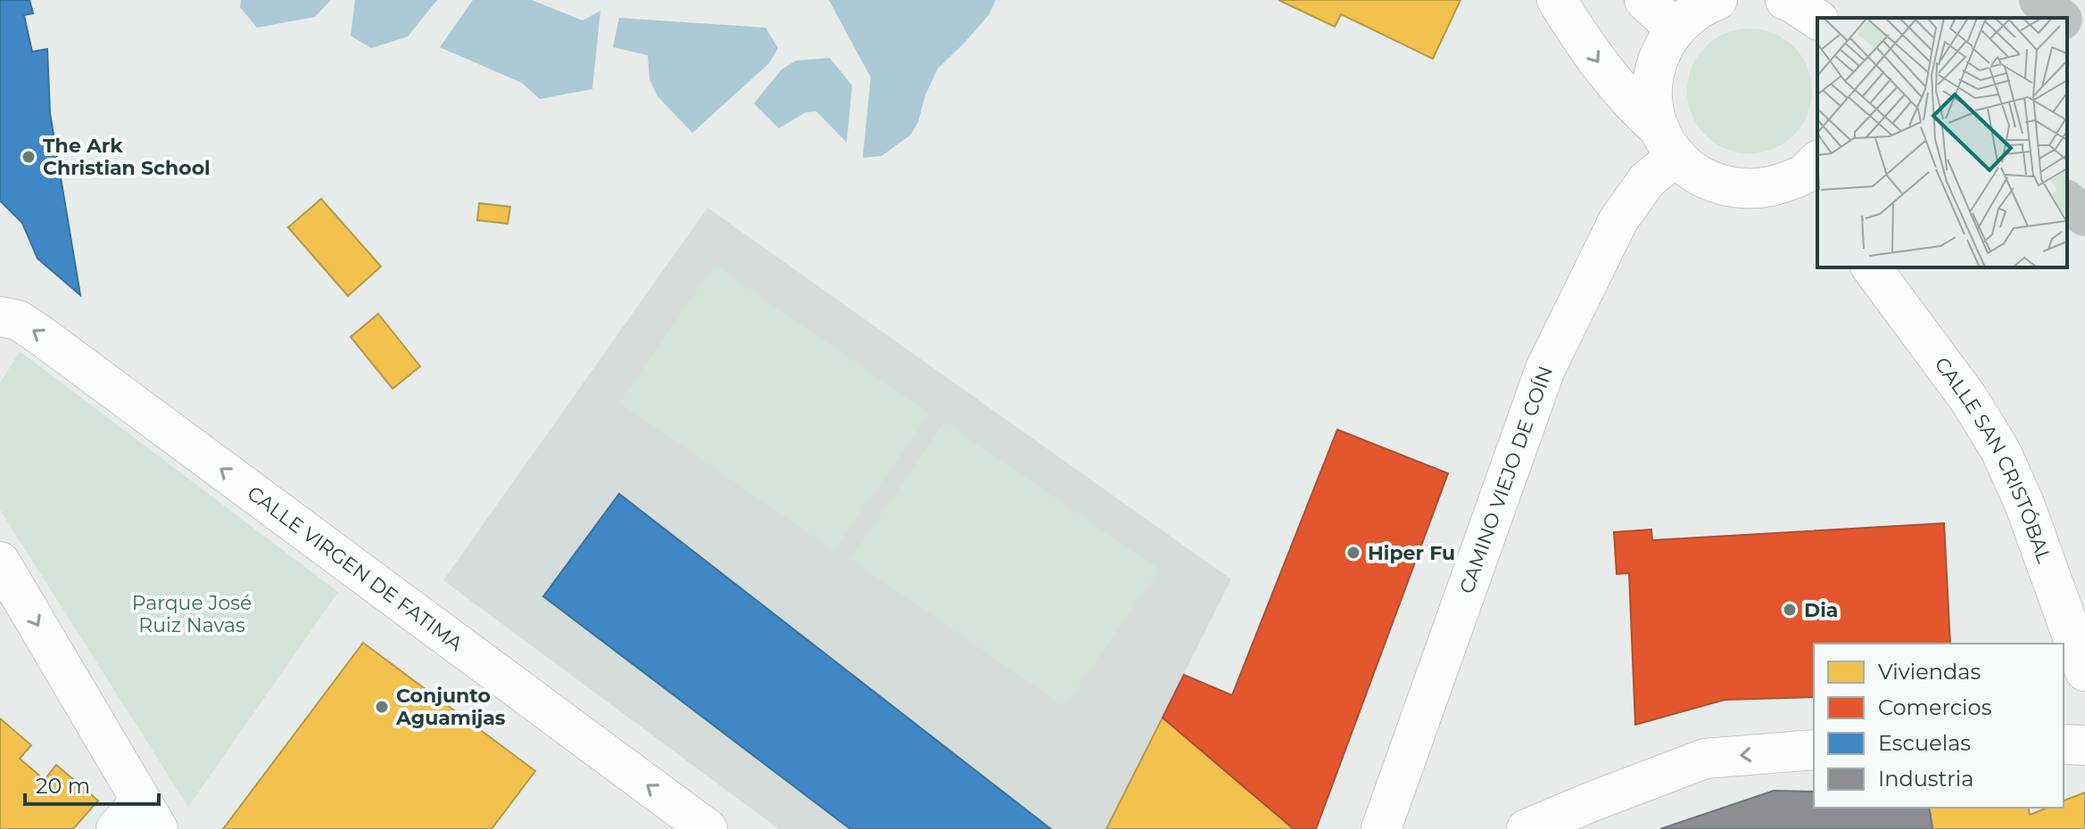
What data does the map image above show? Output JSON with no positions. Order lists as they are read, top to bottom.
{
  "streets": {
    "street": ["CALLE SAN CRISTÓBAL", "CAMINO VIEJO DE COÍN", "CALLE VIRGEN DE FATIMA"]
  },
  "parks": ["Parque José Ruiz Navas"],
  "places": [
    "The Ark Christian School",
    "Hiper Fu",
    "Dia",
    "Conjunto Aguamijas"
  ],
  "legend": [
    "Viviendas",
    "Comercios",
    "Escuelas",
    "Industria"
  ],
  "scale_bar": "20 m"
}
